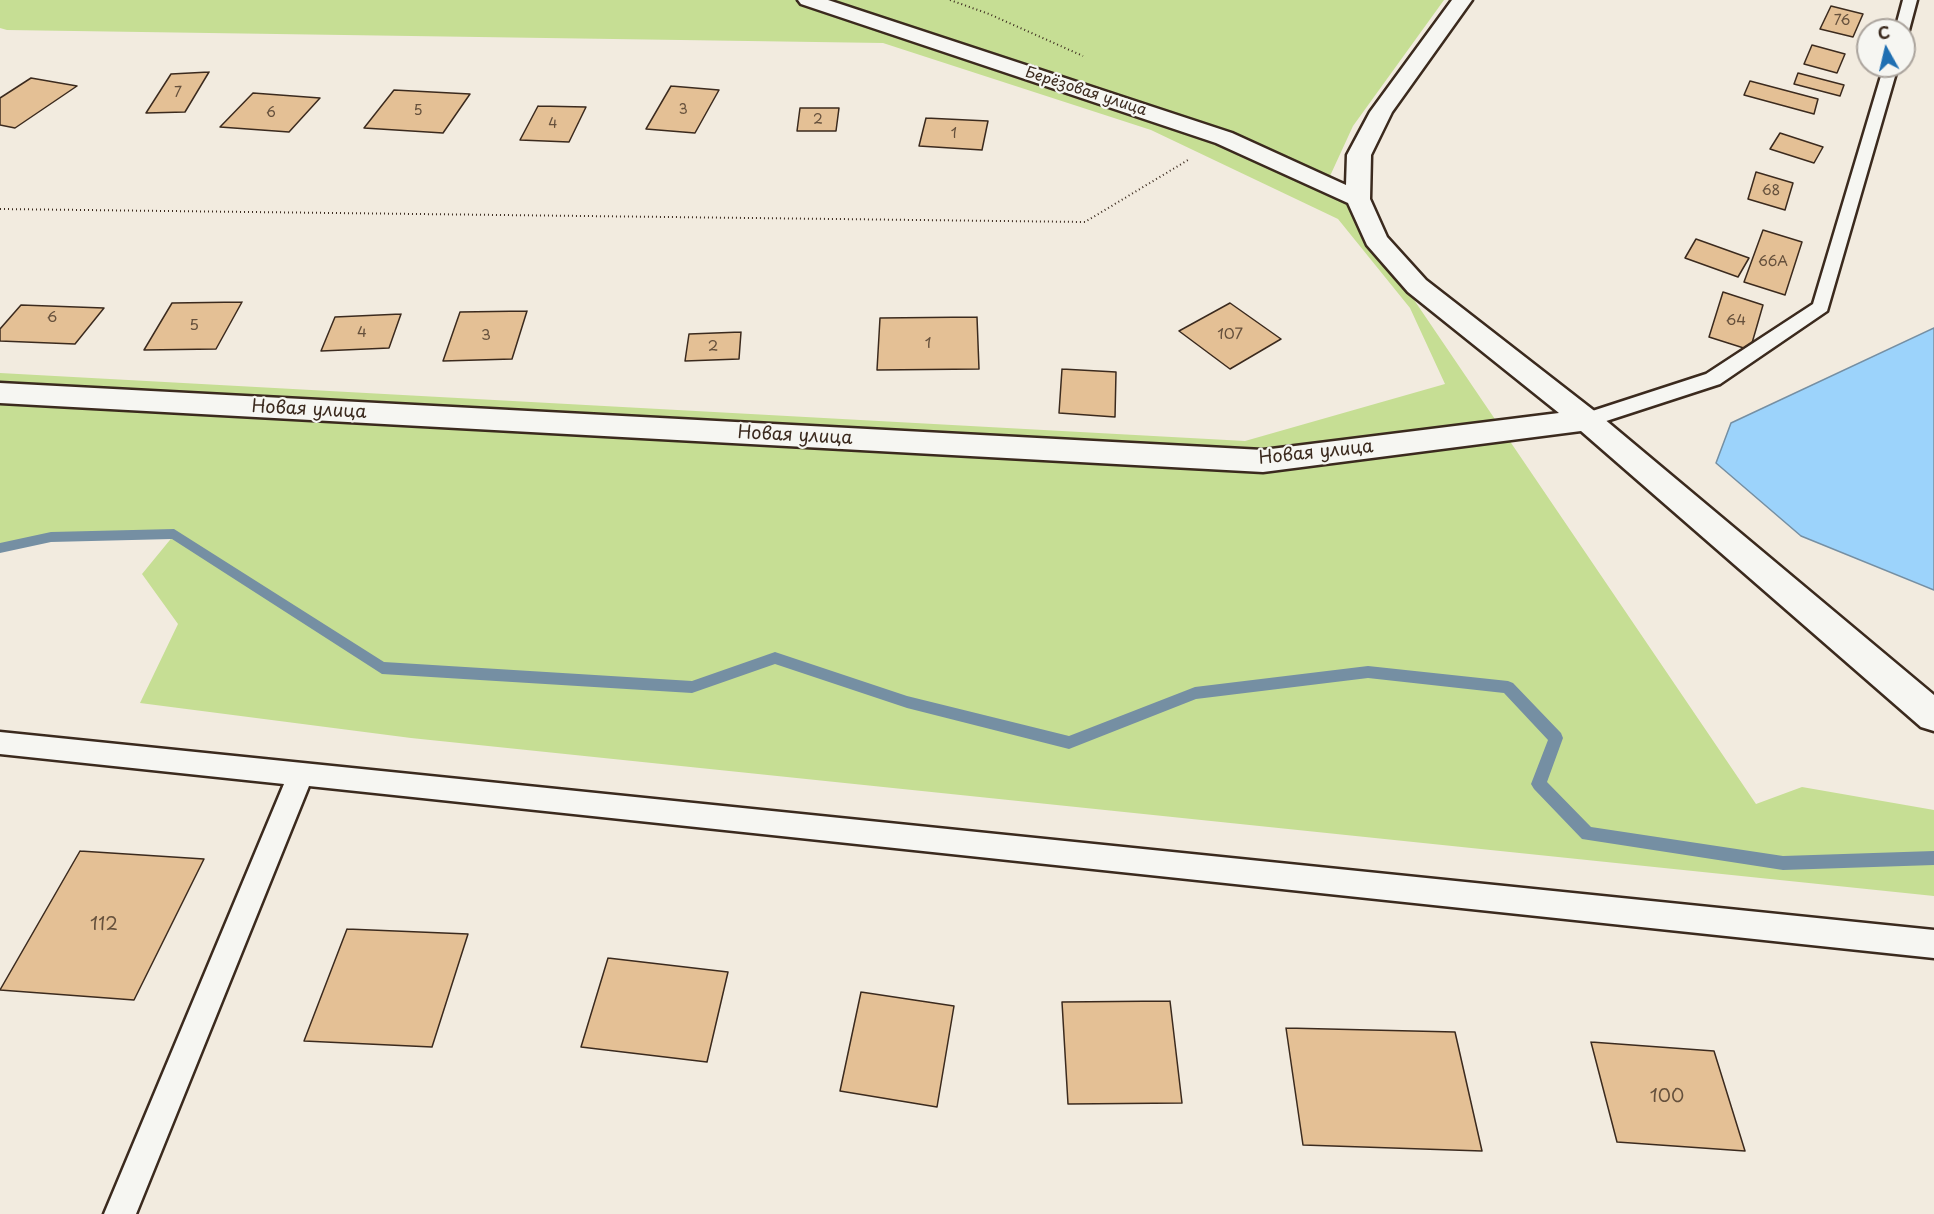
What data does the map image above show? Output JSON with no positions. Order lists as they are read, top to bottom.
{
  "streets": {
    "street": ["Берёзовая улица", "Новая улица"]
  },
  "house_numbers": [
    "76",
    "7",
    "3",
    "5",
    "6",
    "2",
    "4",
    "1",
    "68",
    "66А",
    "6",
    "64",
    "5",
    "4",
    "107",
    "3",
    "1",
    "2",
    "112",
    "100"
  ],
  "north": "top"
}
